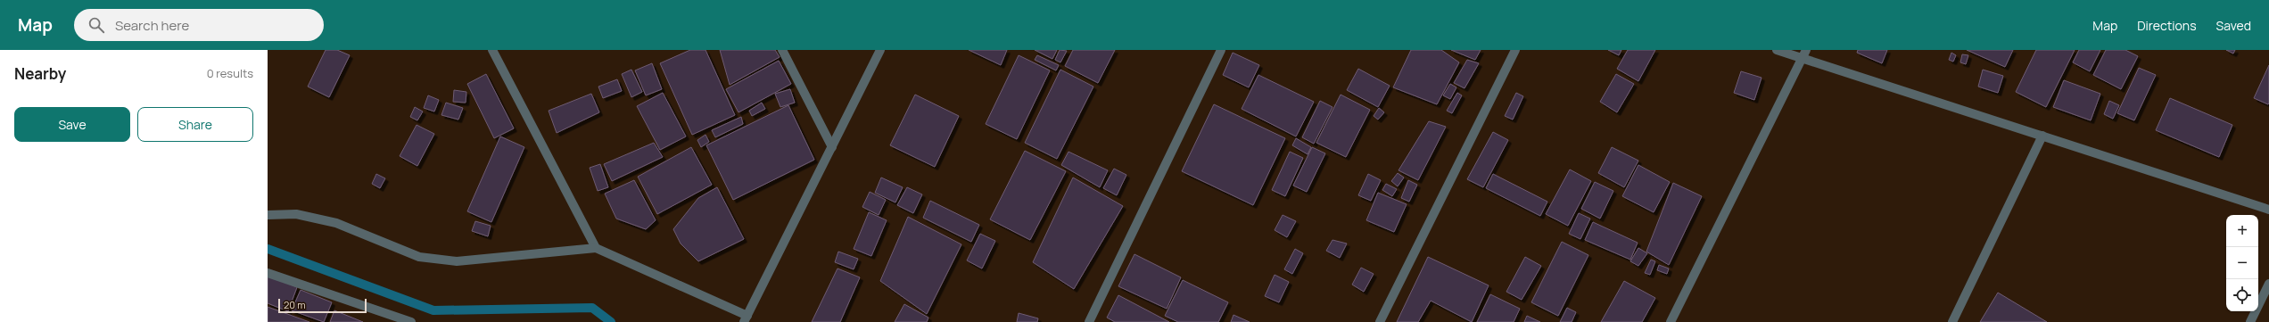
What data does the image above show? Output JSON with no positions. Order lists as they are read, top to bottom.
{
  "scale_bar": "20 m",
  "page": {
    "header": "Map",
    "search": "Search here",
    "nav": ["Map", "Directions", "Saved"],
    "heading": ["Nearby", "0 results"],
    "buttons": ["Save", "Share"],
    "map_buttons": ["+", "−"],
    "scale": "20 m"
  }
}
